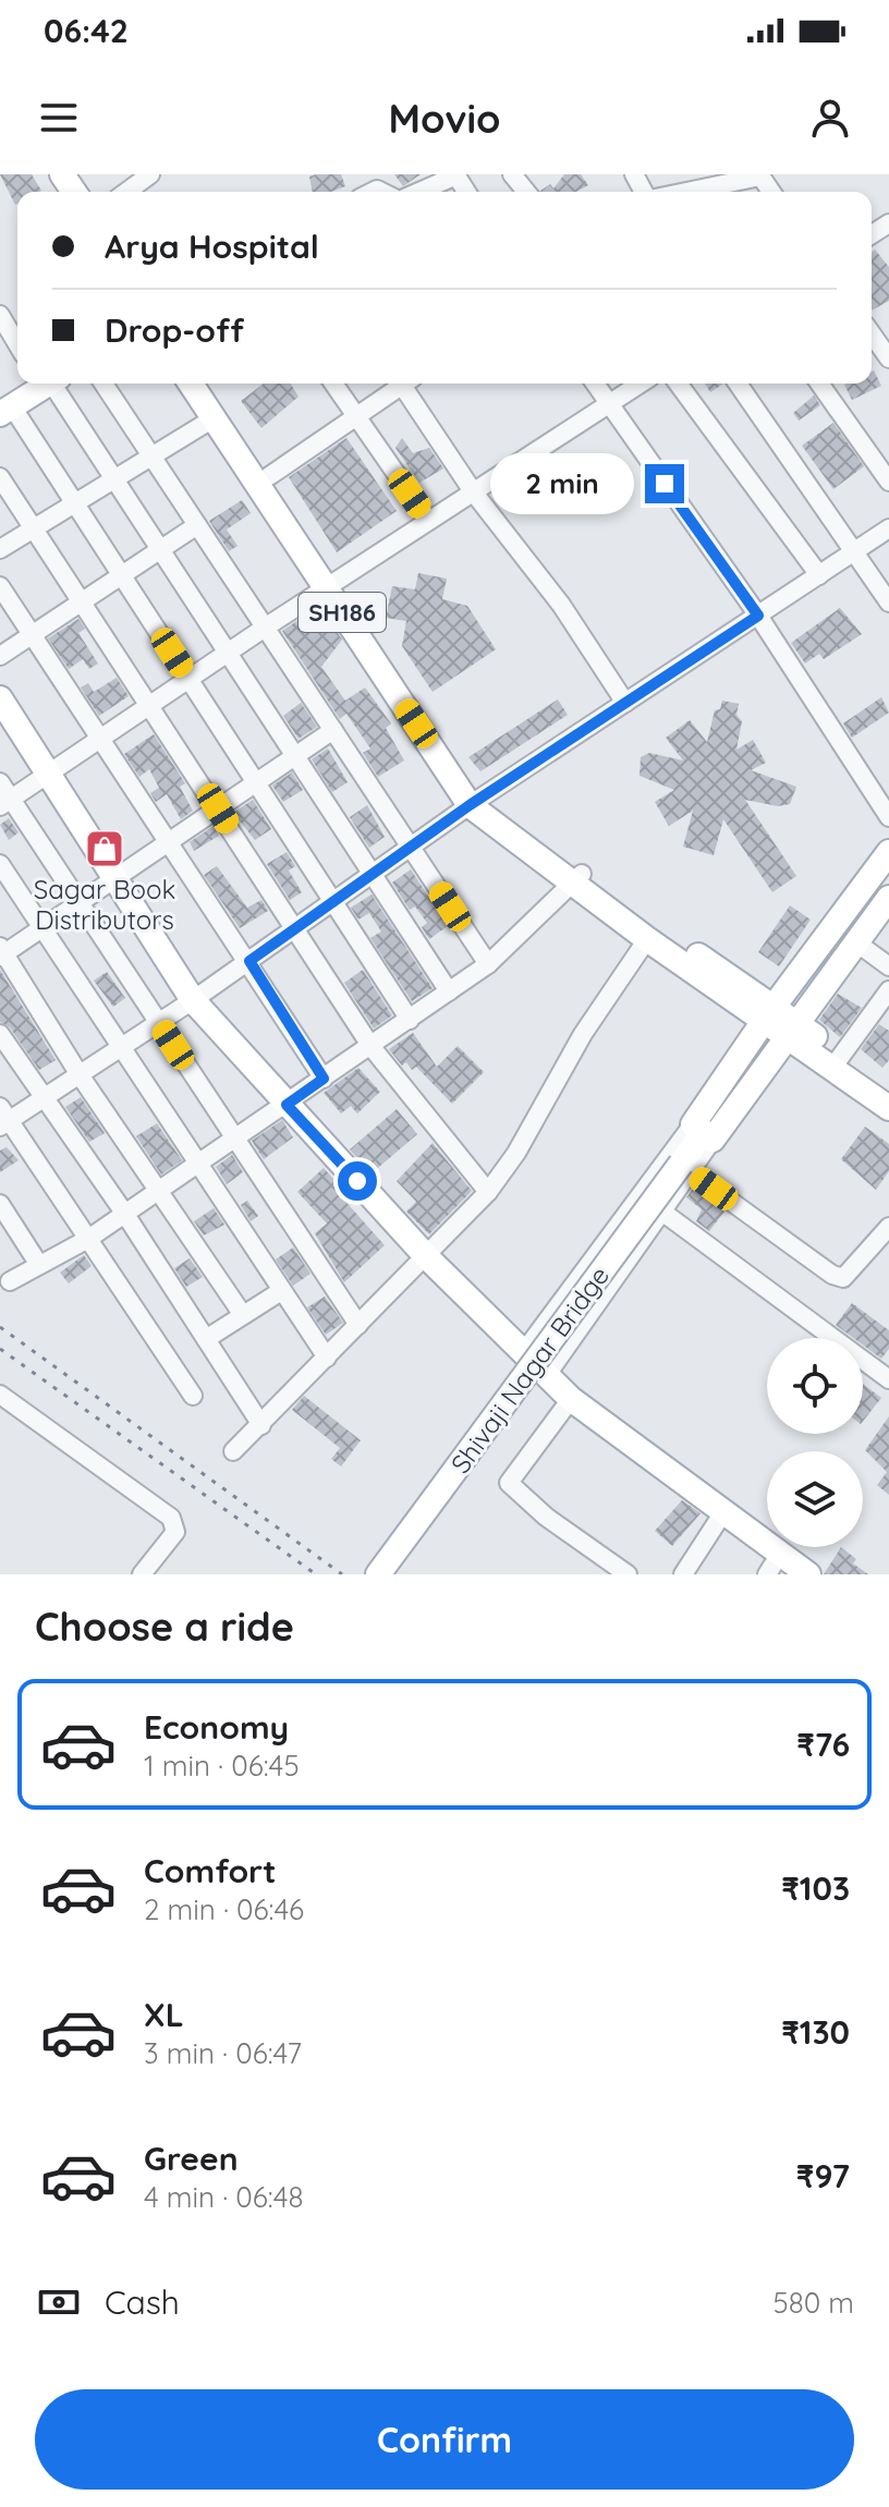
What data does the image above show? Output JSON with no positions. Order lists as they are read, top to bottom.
{
  "streets": {
    "main road": ["SH186", "Shivaji Nagar Bridge"]
  },
  "places": {
    "shop": ["Sagar Book Distributors"]
  },
  "page": {
    "status": "06:42",
    "header": "Movio",
    "banner": ["Arya Hospital", "Drop-off"],
    "bubble": "2 min",
    "heading": "Choose a ride",
    "list": [
      {
        "name": "Economy",
        "note": "1 min · 06:45",
        "value": "₹76"
      },
      {
        "name": "Comfort",
        "note": "2 min · 06:46",
        "value": "₹103"
      },
      {
        "name": "XL",
        "note": "3 min · 06:47",
        "value": "₹130"
      },
      {
        "name": "Green",
        "note": "4 min · 06:48",
        "value": "₹97"
      }
    ],
    "pay": ["Cash", "580 m"],
    "buttons": "Confirm"
  }
}
